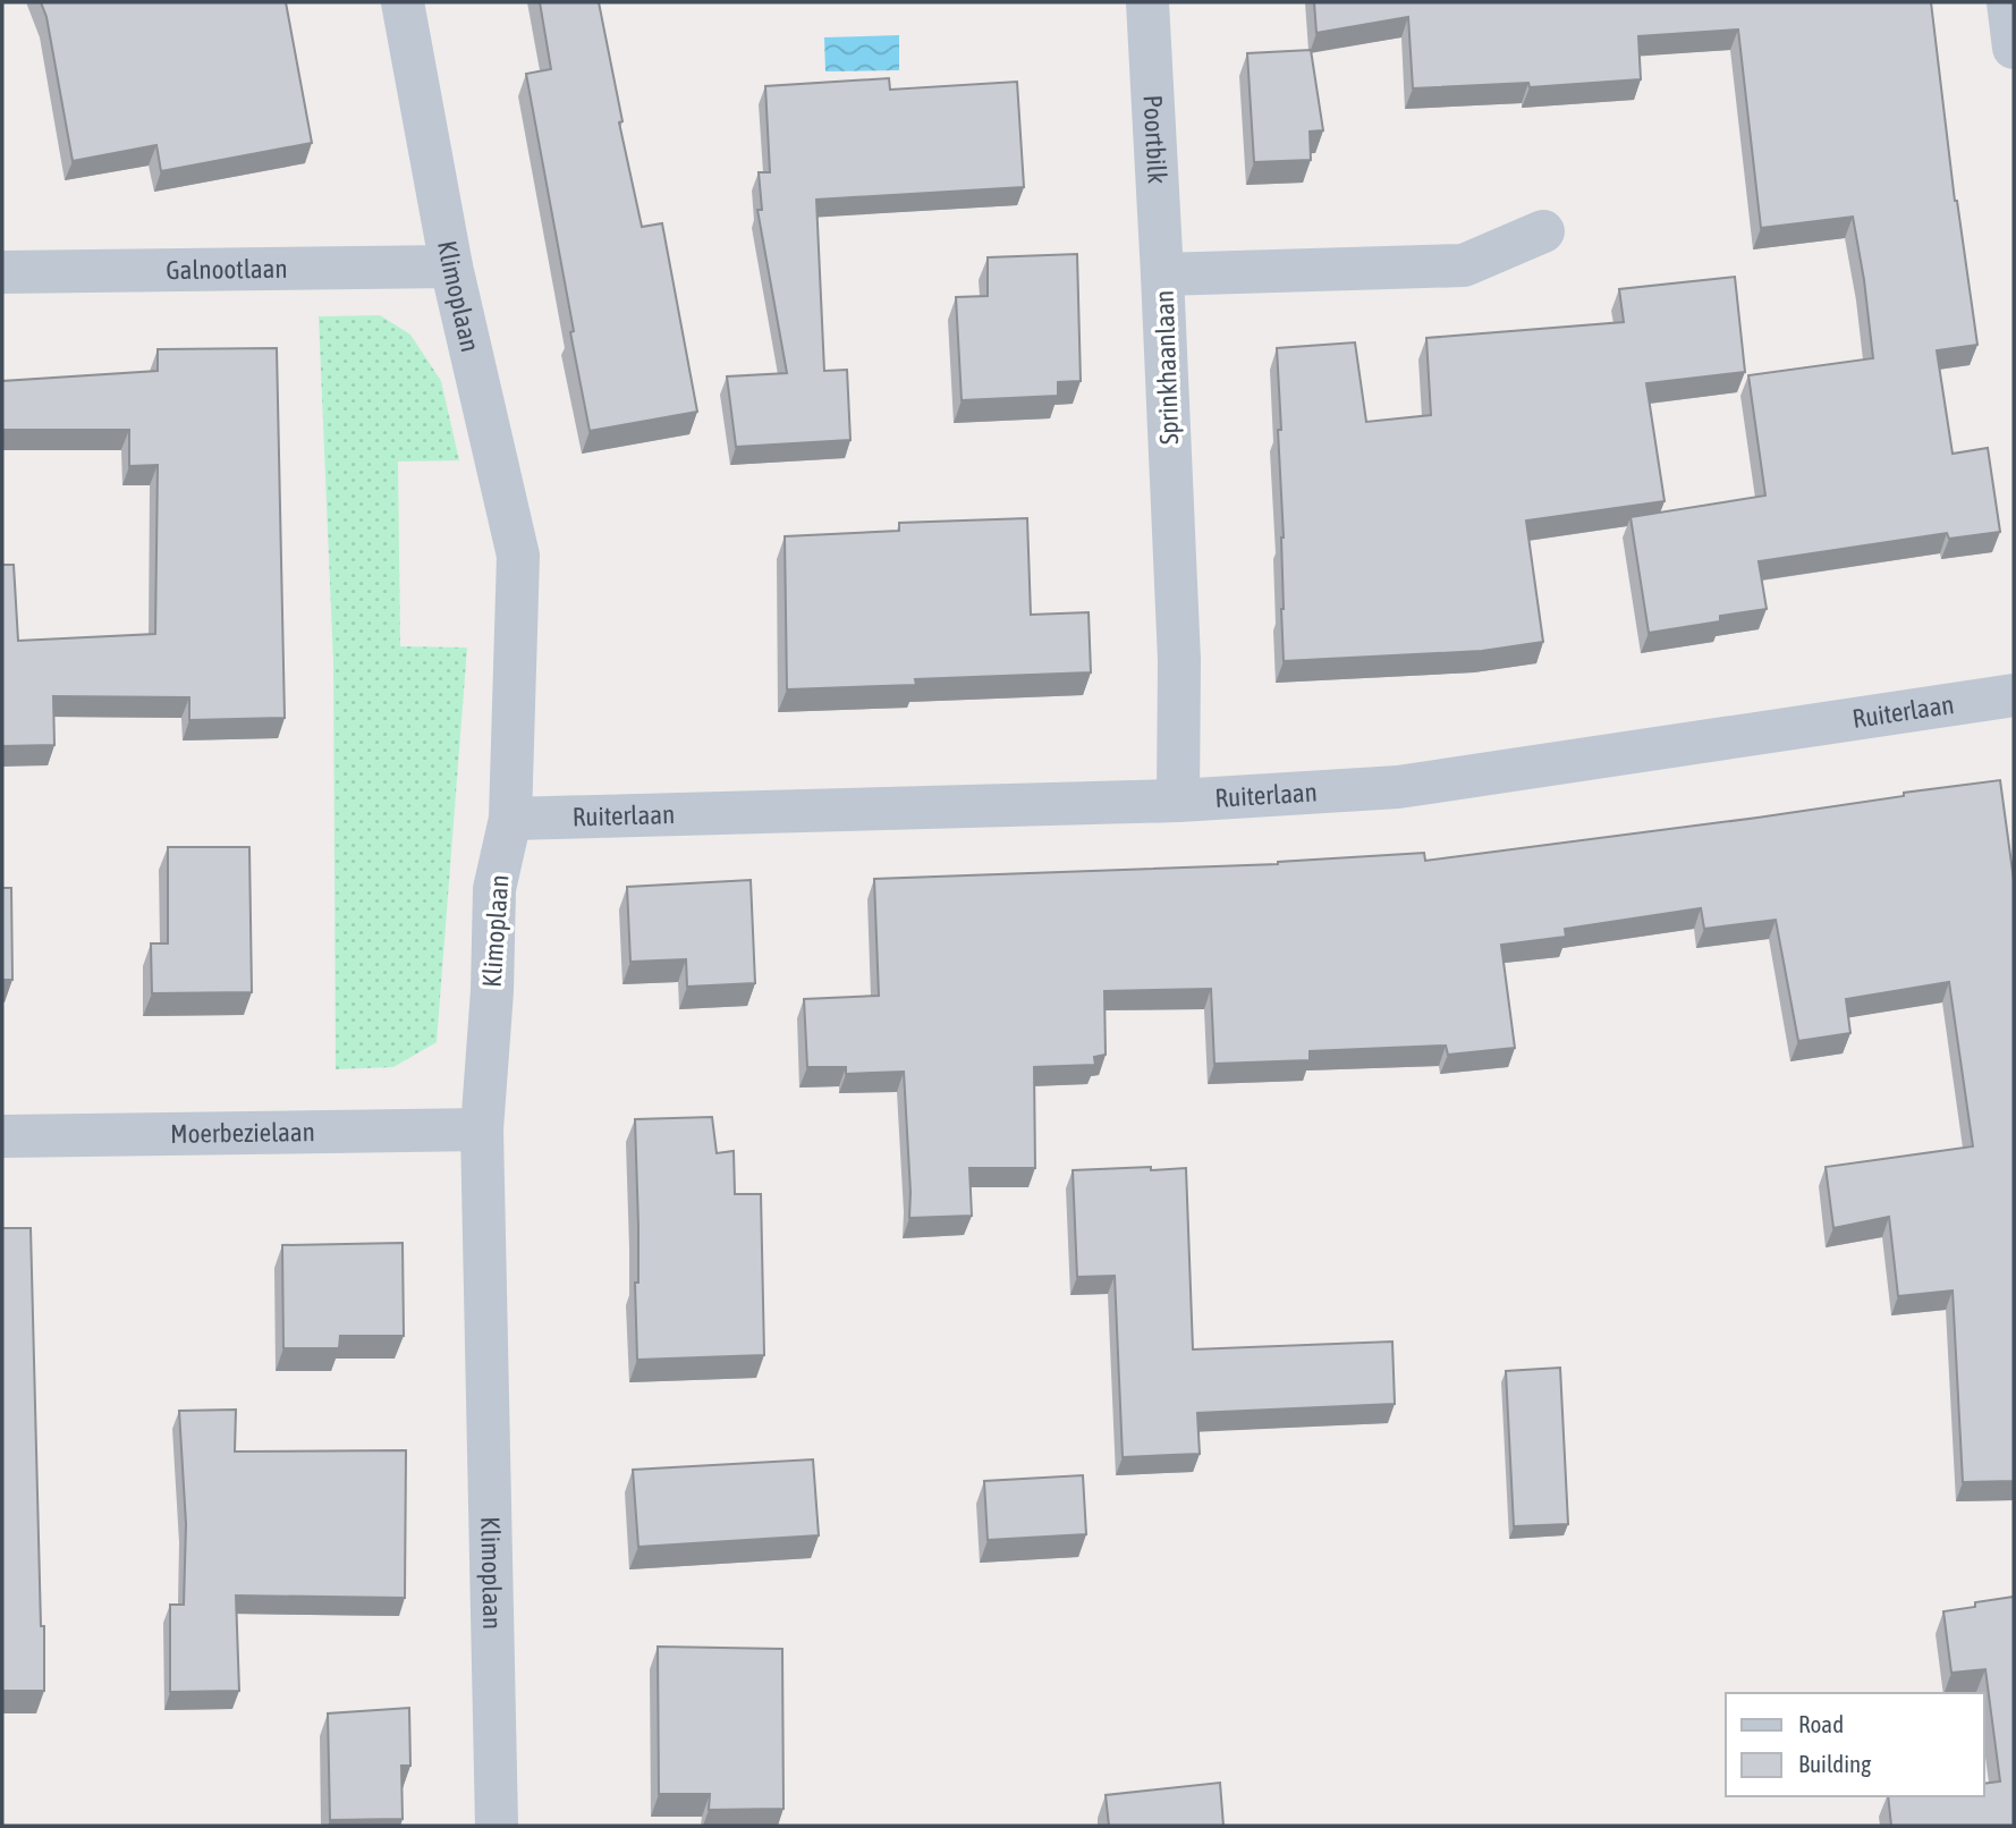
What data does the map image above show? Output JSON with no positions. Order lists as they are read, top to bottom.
{
  "streets": {
    "street": [
      "Poortbilk",
      "Galnootlaan",
      "Klimoplaan",
      "Sprinkhaanlaan",
      "Ruiterlaan",
      "Moerbezielaan"
    ]
  },
  "crossings": [
    ["Poortbilk", "Sprinkhaanlaan"],
    ["Galnootlaan", "Klimoplaan"],
    ["Klimoplaan", "Ruiterlaan"],
    ["Klimoplaan", "Moerbezielaan"],
    ["Sprinkhaanlaan", "Ruiterlaan"]
  ],
  "legend": ["Road", "Building"]
}
